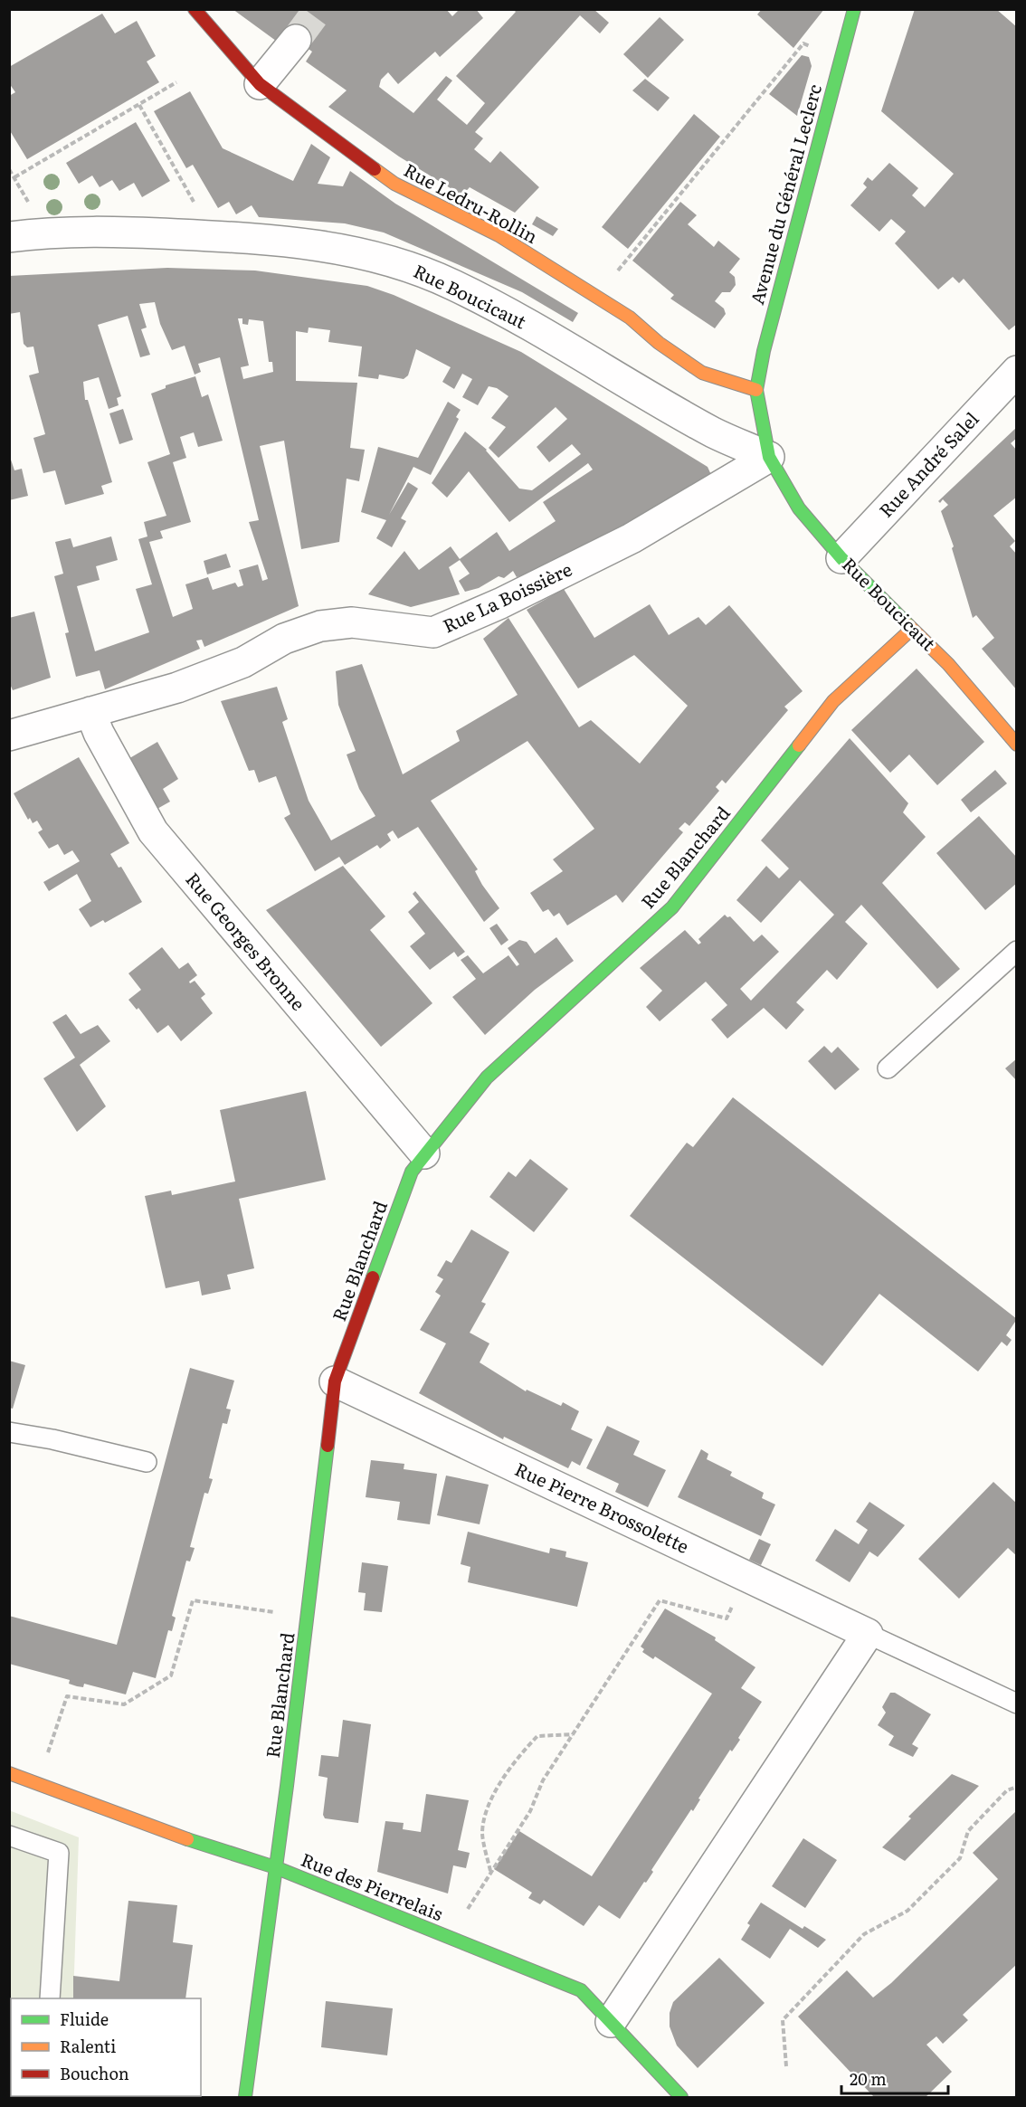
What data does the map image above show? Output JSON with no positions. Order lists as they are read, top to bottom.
{
  "streets": {
    "street": [
      "Avenue du Général Leclerc",
      "Rue Ledru-Rollin",
      "Rue Boucicaut",
      "Rue André Salel",
      "Rue La Boissière",
      "Rue Blanchard",
      "Rue Georges Bronne",
      "Rue Pierre Brossolette",
      "Rue des Pierrelais"
    ]
  },
  "crossings": [
    ["Avenue du Général Leclerc", "Rue Ledru-Rollin"],
    ["Avenue du Général Leclerc", "Rue Boucicaut"],
    ["Rue Ledru-Rollin", "Rue Boucicaut"],
    ["Rue Boucicaut", "Rue André Salel"],
    ["Rue Boucicaut", "Rue La Boissière"],
    ["Rue Boucicaut", "Rue Blanchard"],
    ["Rue La Boissière", "Rue Georges Bronne"],
    ["Rue Blanchard", "Rue Georges Bronne"],
    ["Rue Blanchard", "Rue Pierre Brossolette"],
    ["Rue Blanchard", "Rue des Pierrelais"]
  ],
  "legend": ["Fluide", "Ralenti", "Bouchon"],
  "scale_bar": "20 m"
}
